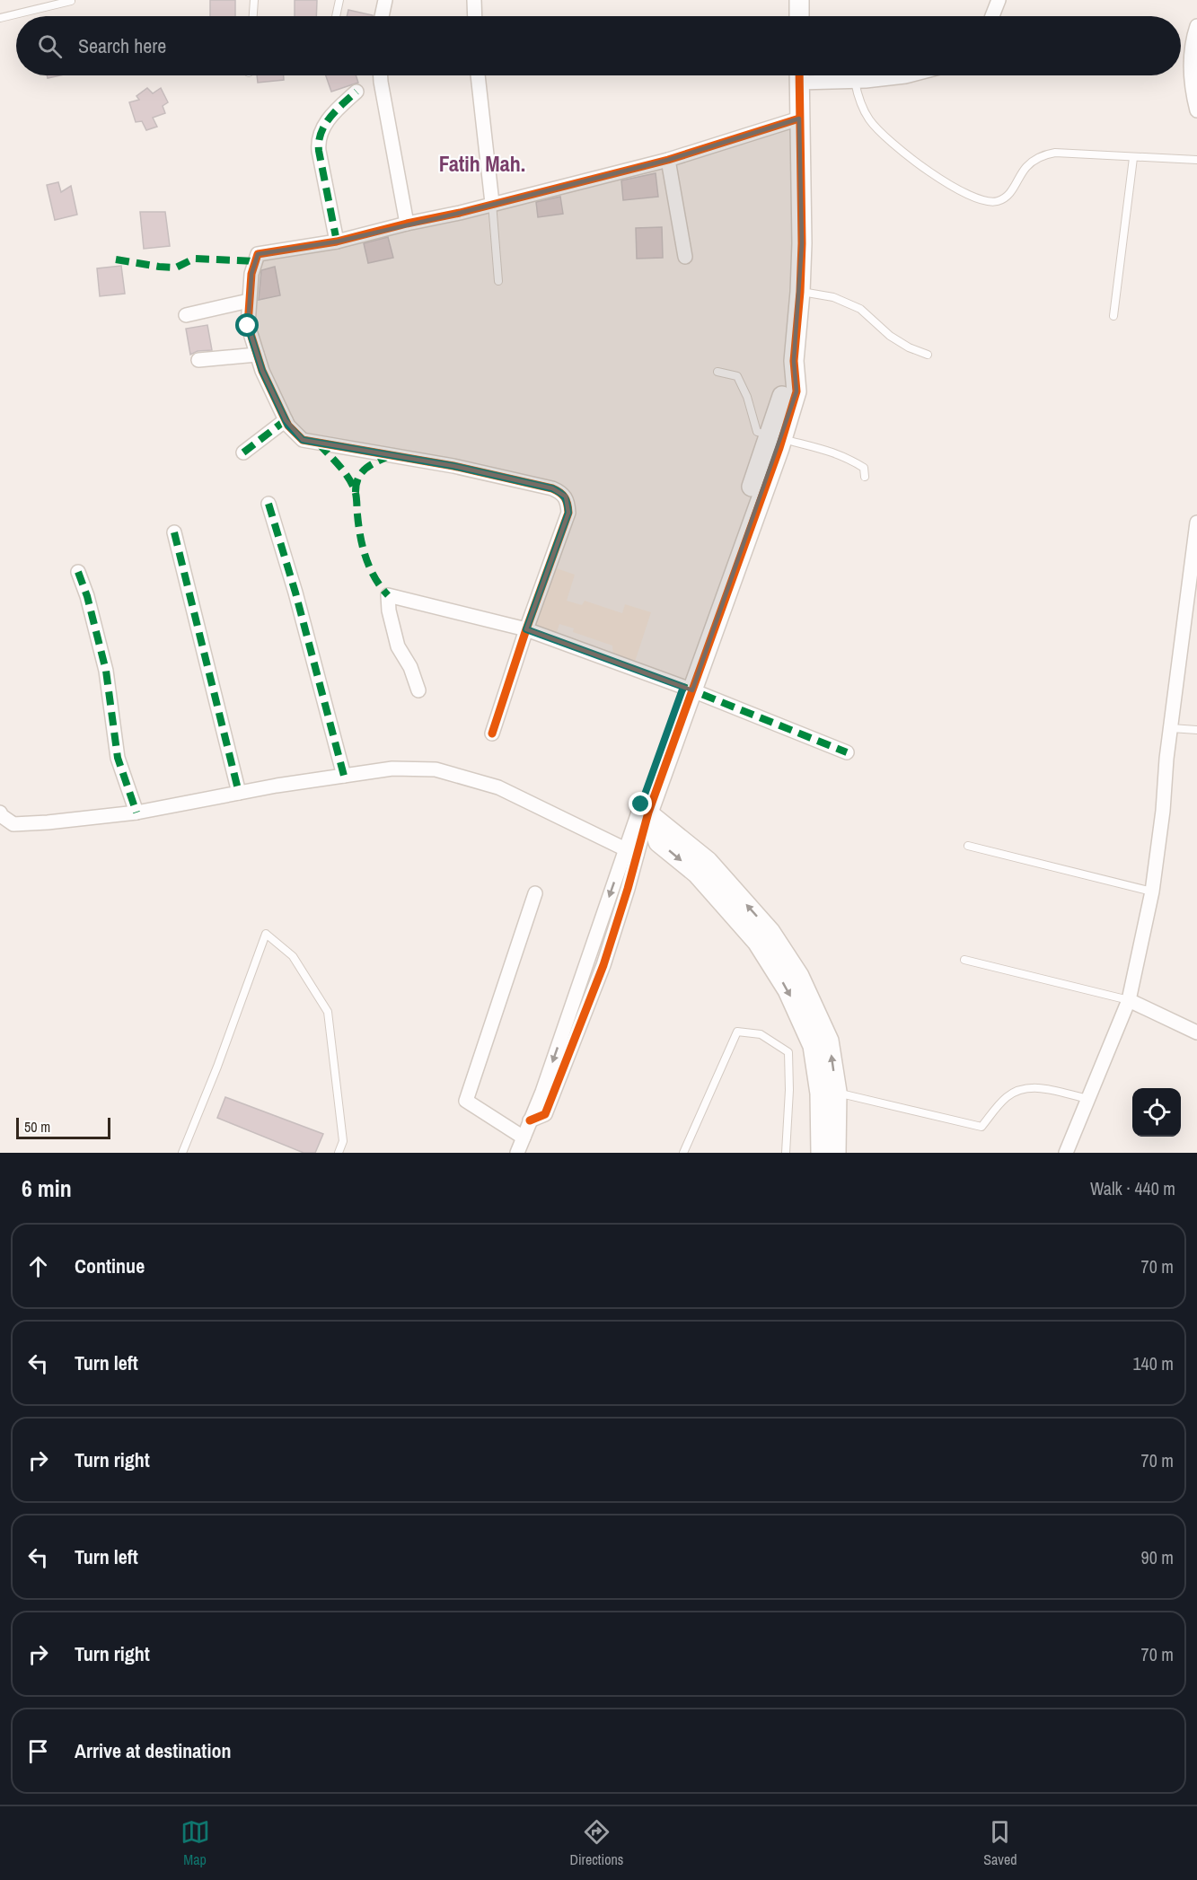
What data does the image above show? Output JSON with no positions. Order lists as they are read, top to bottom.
{
  "districts": ["Fatih Mah."],
  "scale_bar": "50 m",
  "page": {
    "search": "Search here",
    "scale": "50 m",
    "heading": ["6 min", "Walk · 440 m"],
    "list": [
      ["Continue", "70 m"],
      ["Turn left", "140 m"],
      ["Turn right", "70 m"],
      ["Turn left", "90 m"],
      ["Turn right", "70 m"],
      "Arrive at destination"
    ],
    "nav": ["Map", "Directions", "Saved"]
  }
}
